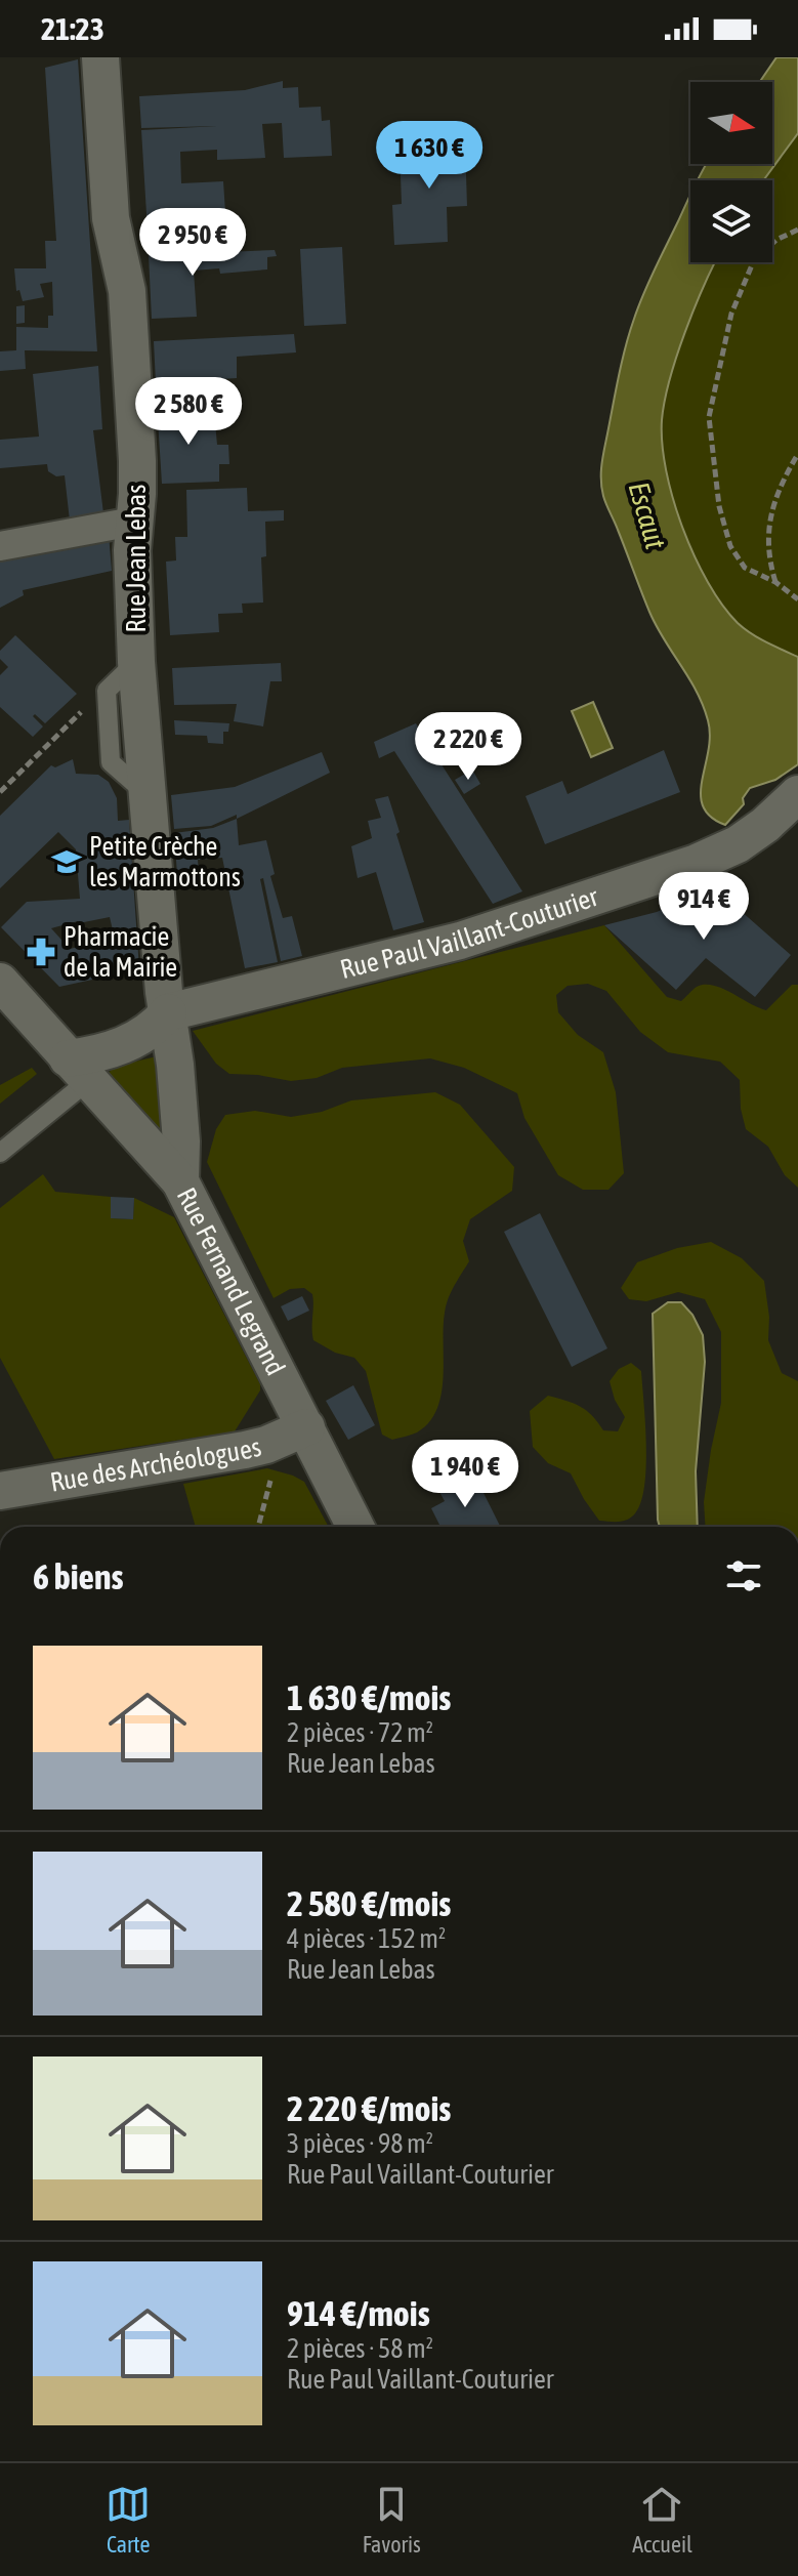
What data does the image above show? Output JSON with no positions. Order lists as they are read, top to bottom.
{
  "streets": {
    "street": [
      "Rue Jean Lebas",
      "Rue Paul Vaillant-Couturier",
      "Rue Fernand Legrand",
      "Rue des Archéologues"
    ]
  },
  "crossings": [
    ["Rue Jean Lebas", "Rue Paul Vaillant-Couturier"],
    ["Rue Jean Lebas", "Rue Fernand Legrand"],
    ["Rue Paul Vaillant-Couturier", "Rue Fernand Legrand"],
    ["Rue Fernand Legrand", "Rue des Archéologues"]
  ],
  "water": ["Escaut"],
  "places": {
    "school or university": ["Petite Crèche les Marmottons"],
    "pharmacy": ["Pharmacie de la Mairie"]
  },
  "north": "right",
  "page": {
    "status": "21:23",
    "price": [
      "1 630 €",
      "2 950 €",
      "2 580 €",
      "2 220 €",
      "914 €",
      "1 940 €"
    ],
    "heading": "6 biens",
    "list": [
      {
        "name": "1 630 €/mois",
        "note": "2 pièces · 72 m² · Rue Jean Lebas"
      },
      {
        "name": "2 580 €/mois",
        "note": "4 pièces · 152 m² · Rue Jean Lebas"
      },
      {
        "name": "2 220 €/mois",
        "note": "3 pièces · 98 m² · Rue Paul Vaillant-Couturier"
      },
      {
        "name": "914 €/mois",
        "note": "2 pièces · 58 m² · Rue Paul Vaillant-Couturier"
      }
    ],
    "tabs": ["Carte", "Favoris", "Accueil"]
  }
}
